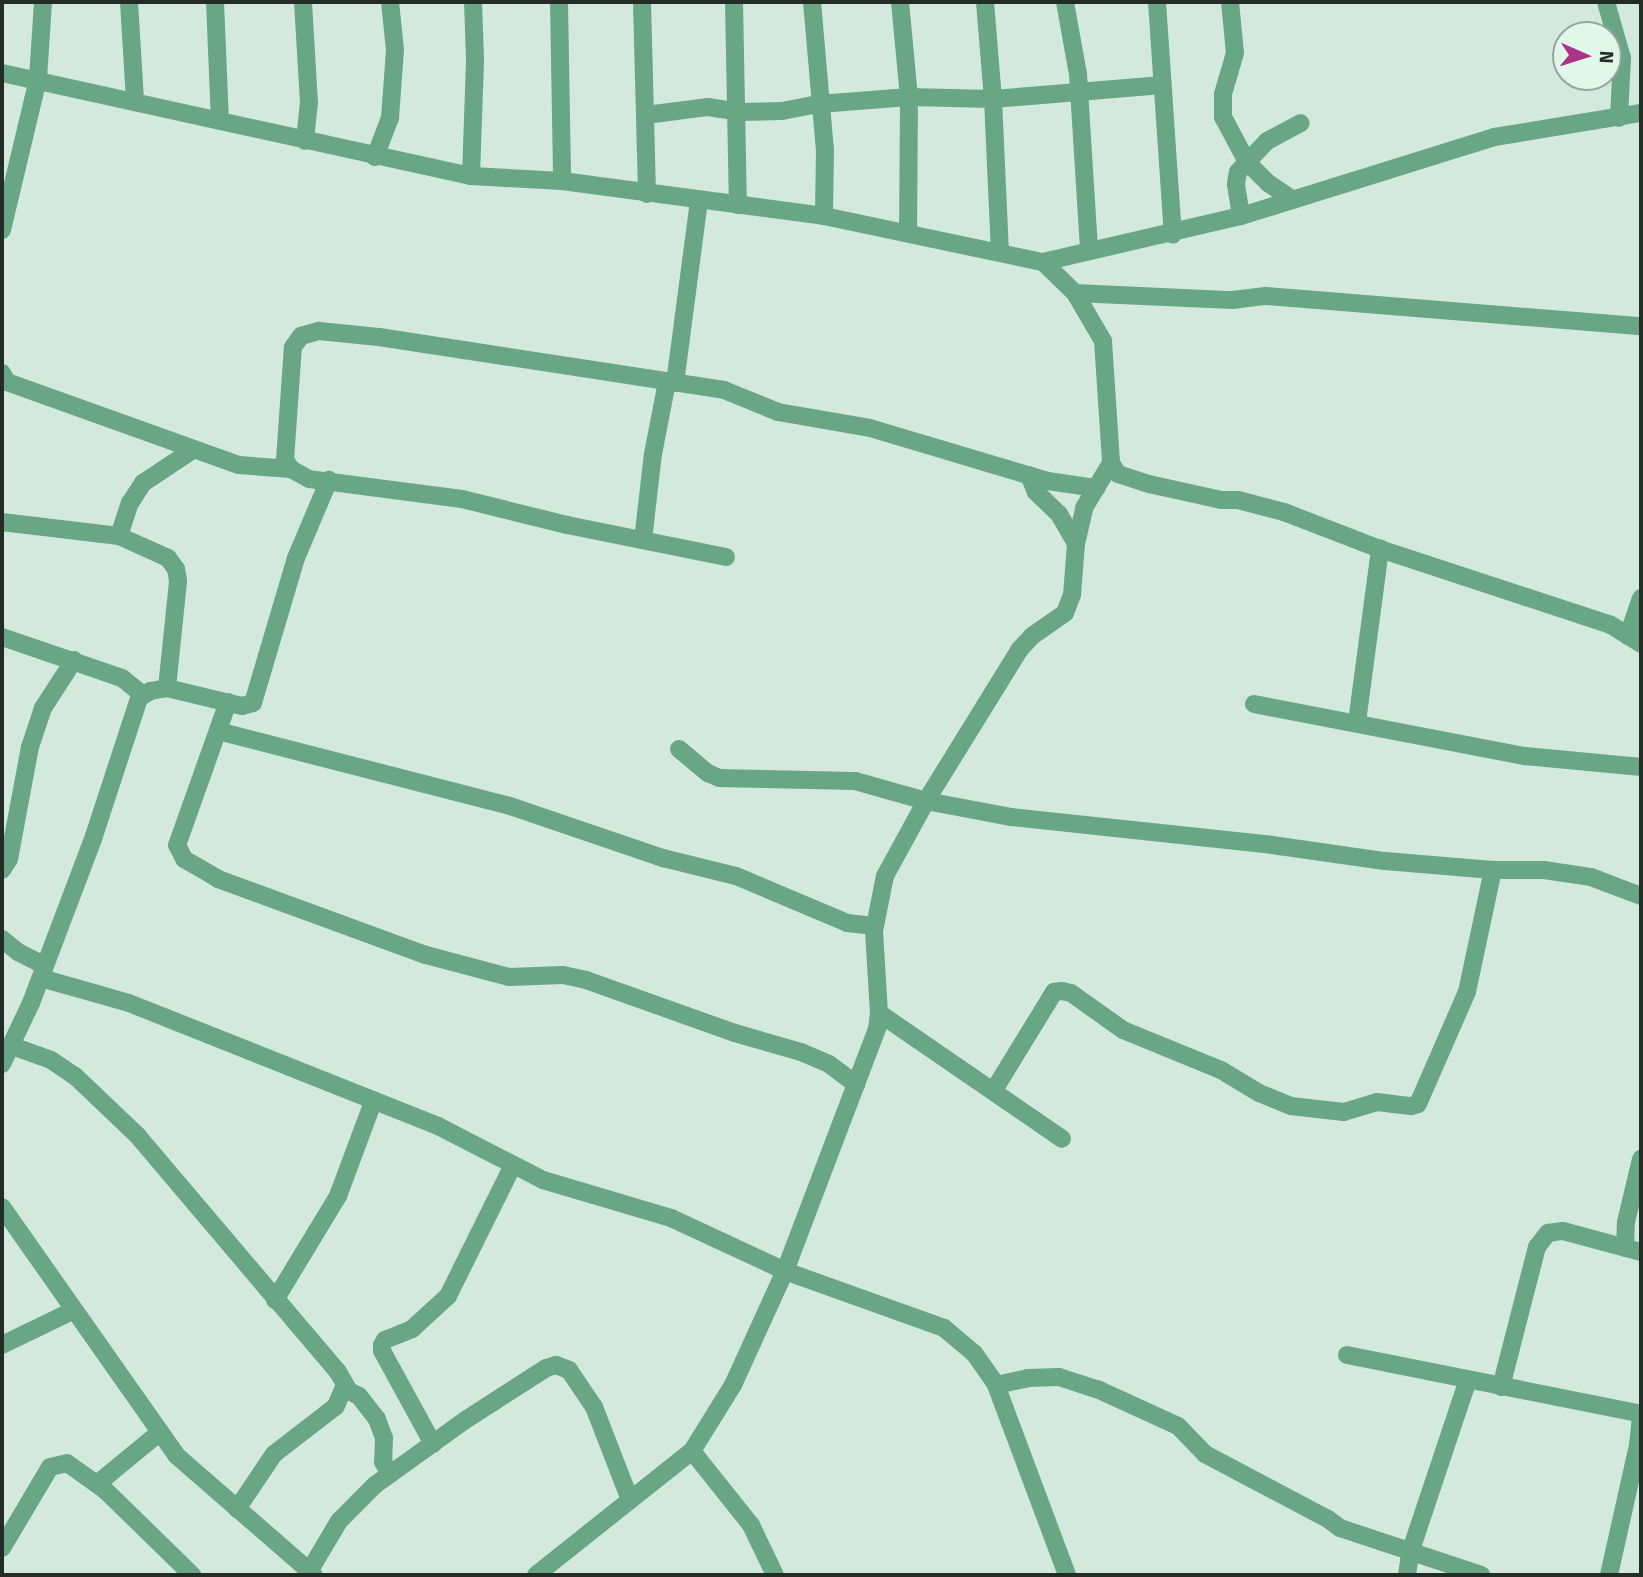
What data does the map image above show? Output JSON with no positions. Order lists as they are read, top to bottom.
{
  "north": "right"
}
